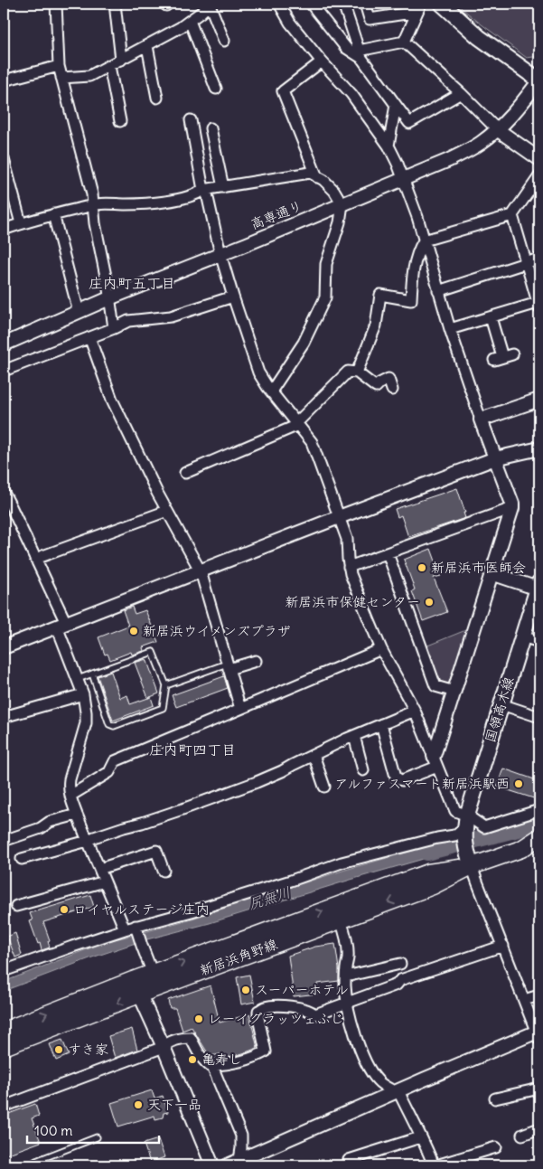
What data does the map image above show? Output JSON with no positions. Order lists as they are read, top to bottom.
{
  "streets": {
    "main road": ["国領高木線", "新居浜角野線"],
    "street": ["高専通り"]
  },
  "districts": ["庄内町五丁目", "庄内町四丁目"],
  "water": ["尻無川"],
  "places": [
    "新居浜市医師会",
    "新居浜市保健センター",
    "新居浜ウイメンズプラザ",
    "アルファスマート新居浜駅西",
    "ロイヤルステージ庄内",
    "スーパーホテル",
    "レーイグラッツェふじ",
    "すき家",
    "亀寿し",
    "天下一品"
  ],
  "scale_bar": "100 m"
}
